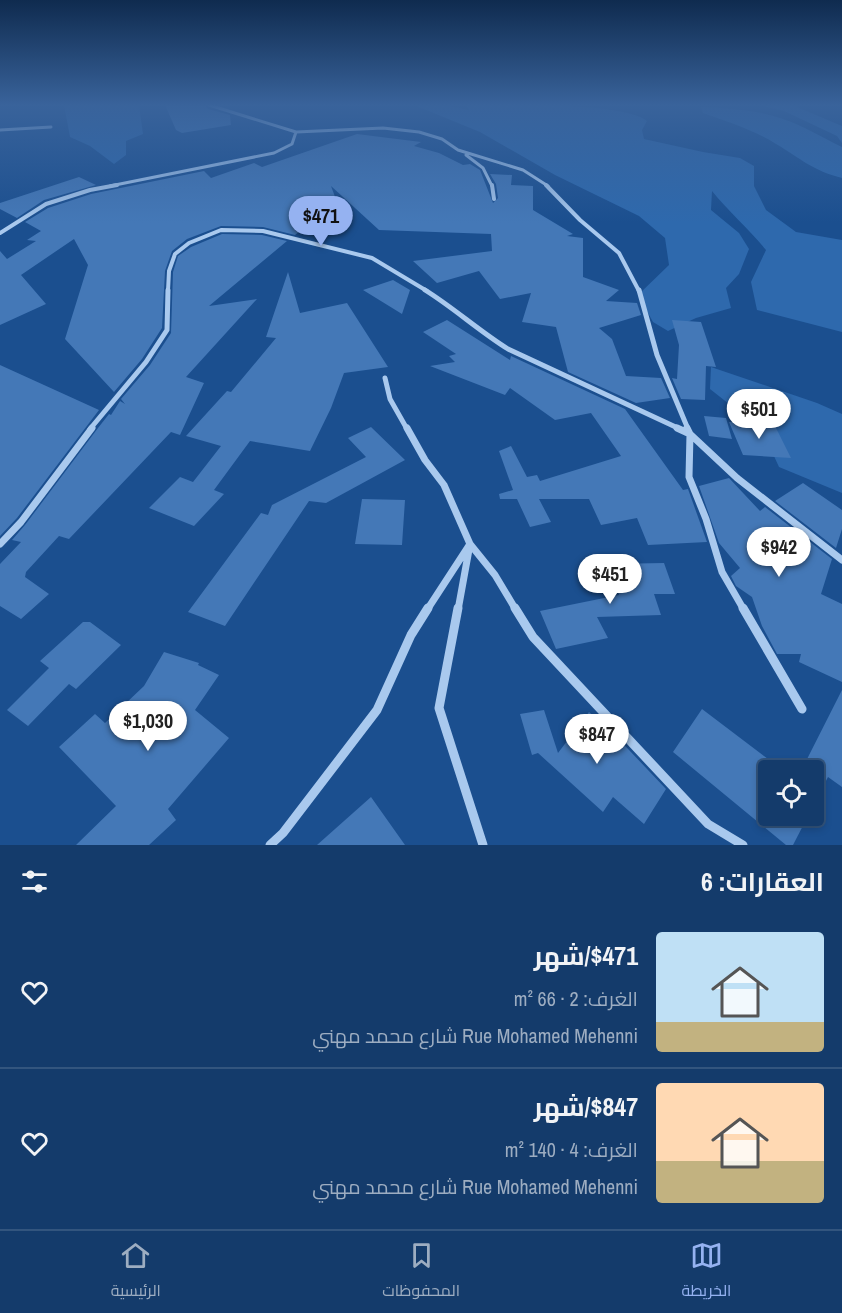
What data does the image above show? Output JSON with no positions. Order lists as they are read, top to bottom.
{
  "page": {
    "price": [
      "$471",
      "$501",
      "$942",
      "$451",
      "$1,030",
      "$847"
    ],
    "heading": "العقارات: 6",
    "list": [
      {
        "name": "$471/شهر",
        "note": "الغرف: 2 · 66 m² · Rue Mohamed Mehenni شارع محمد مهني"
      },
      {
        "name": "$847/شهر",
        "note": "الغرف: 4 · 140 m² · Rue Mohamed Mehenni شارع محمد مهني"
      }
    ],
    "tabs": ["الخريطة", "المحفوظات", "الرئيسية"]
  }
}
